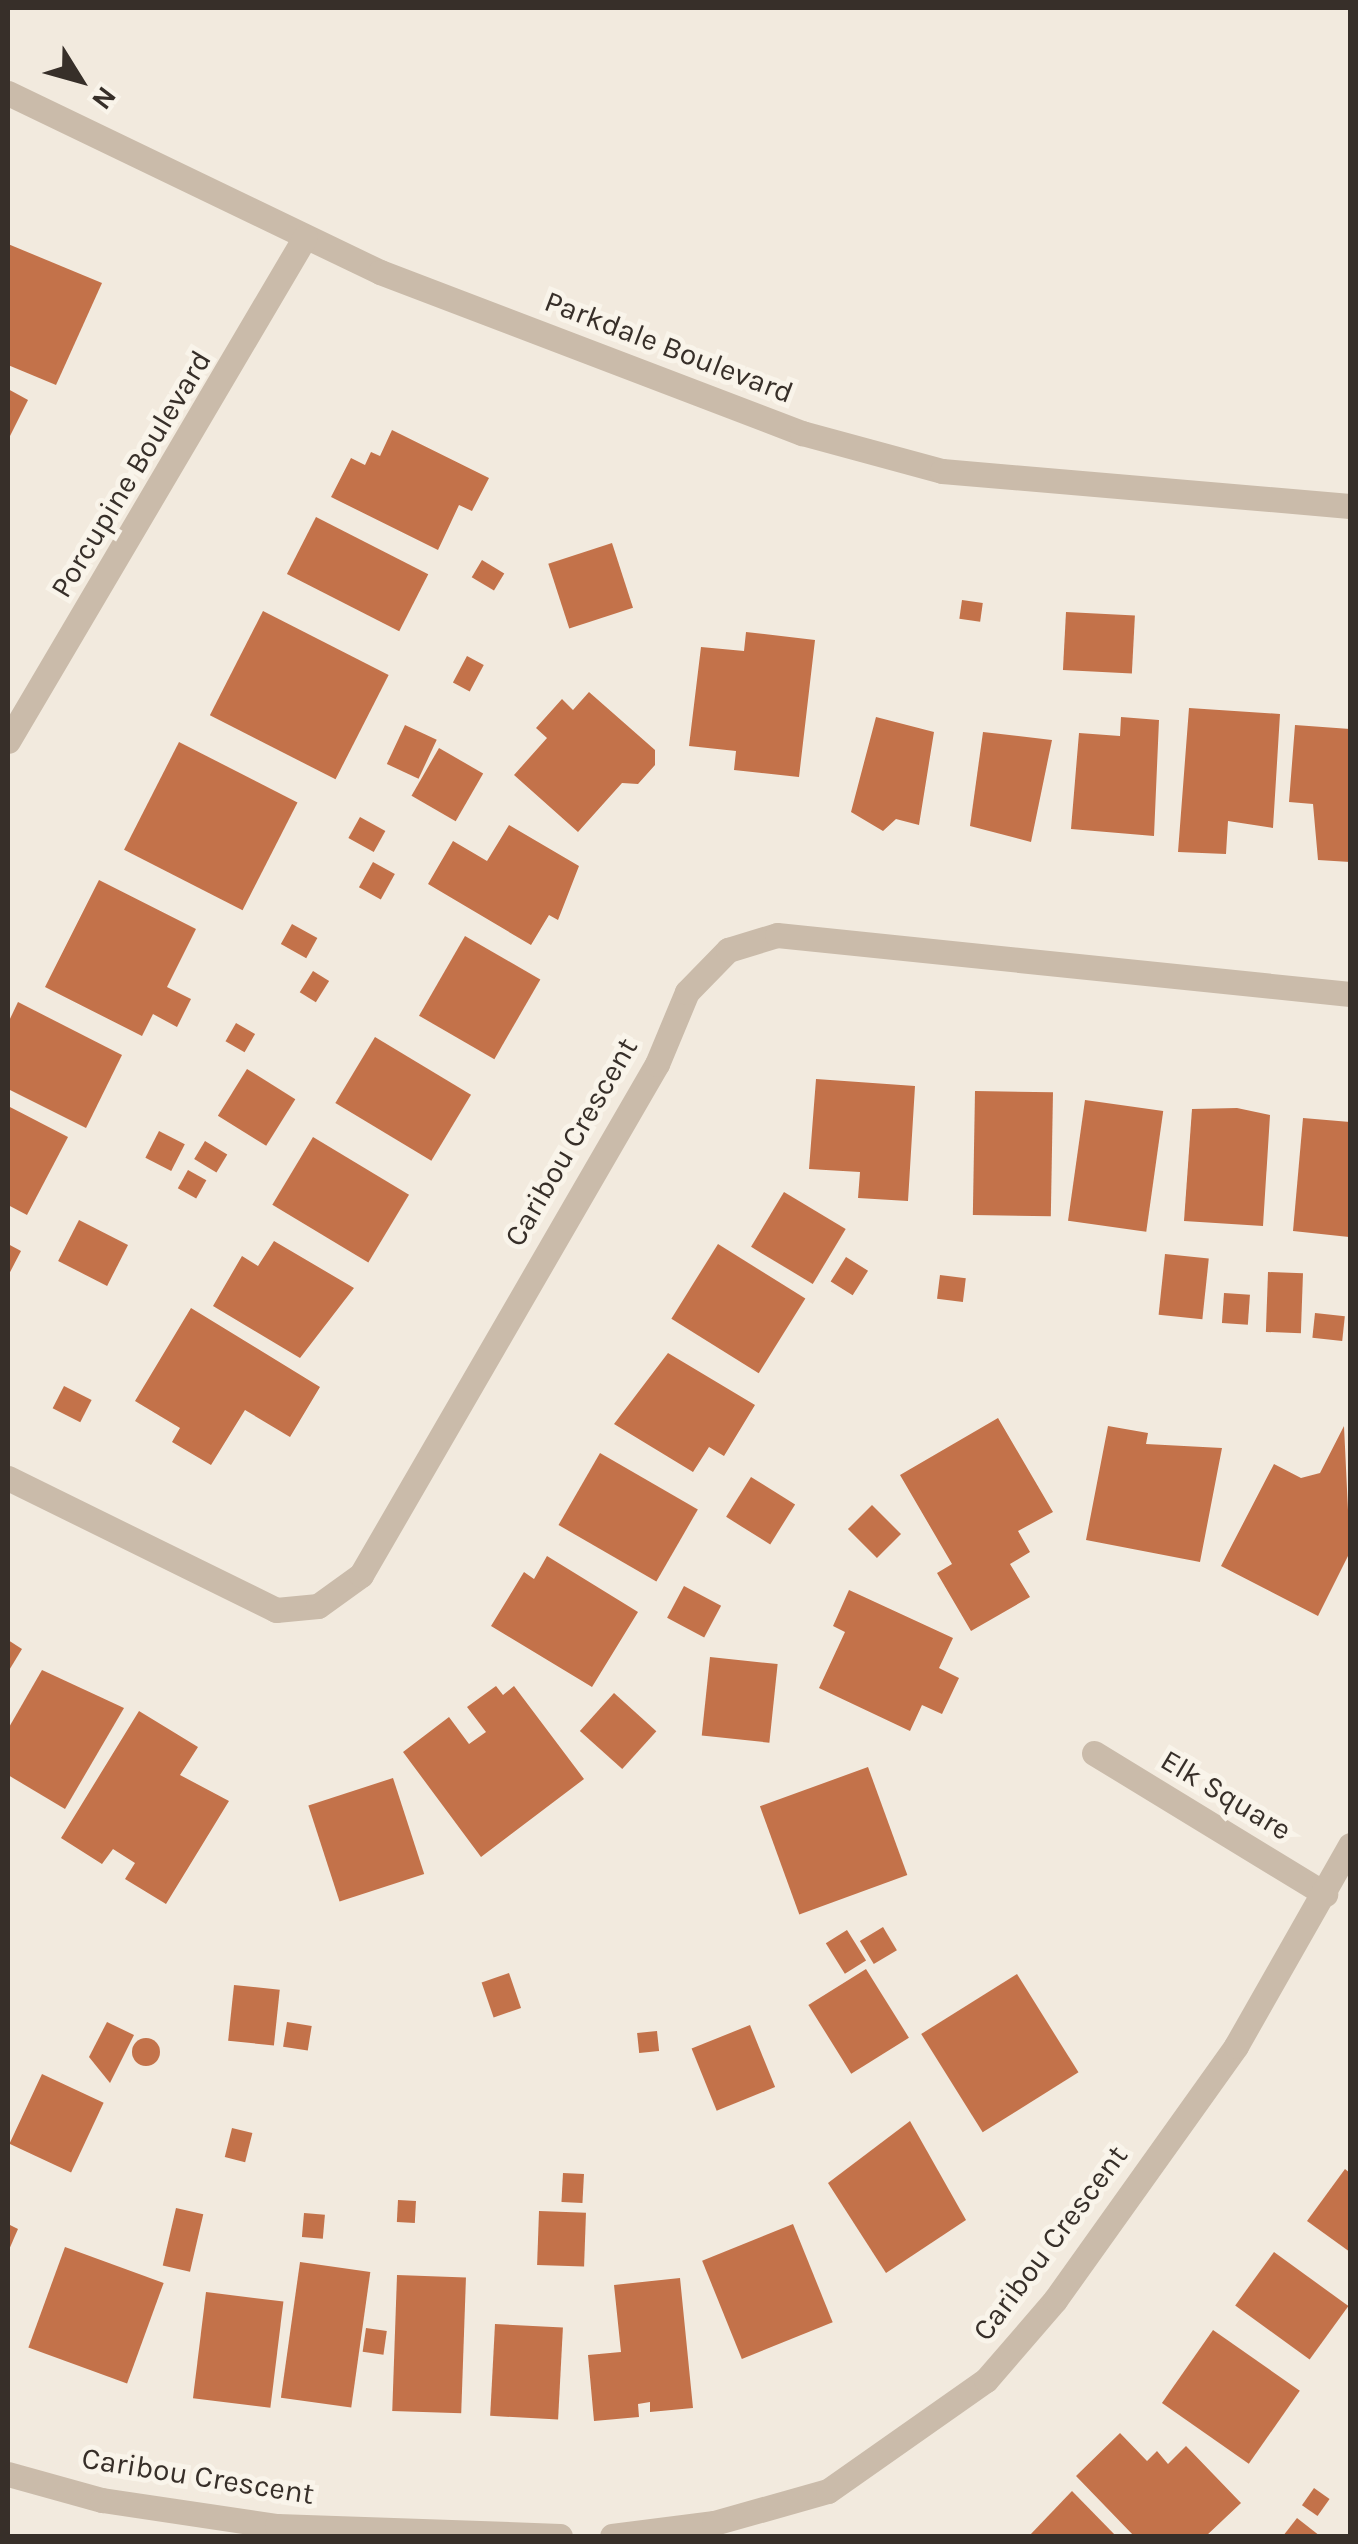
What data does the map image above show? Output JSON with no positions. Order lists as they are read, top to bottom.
{
  "streets": {
    "street": [
      "Parkdale Boulevard",
      "Porcupine Boulevard",
      "Caribou Crescent",
      "Elk Square"
    ]
  },
  "crossings": [
    ["Parkdale Boulevard", "Porcupine Boulevard"],
    ["Caribou Crescent", "Elk Square"]
  ],
  "north": "bottom right"
}
